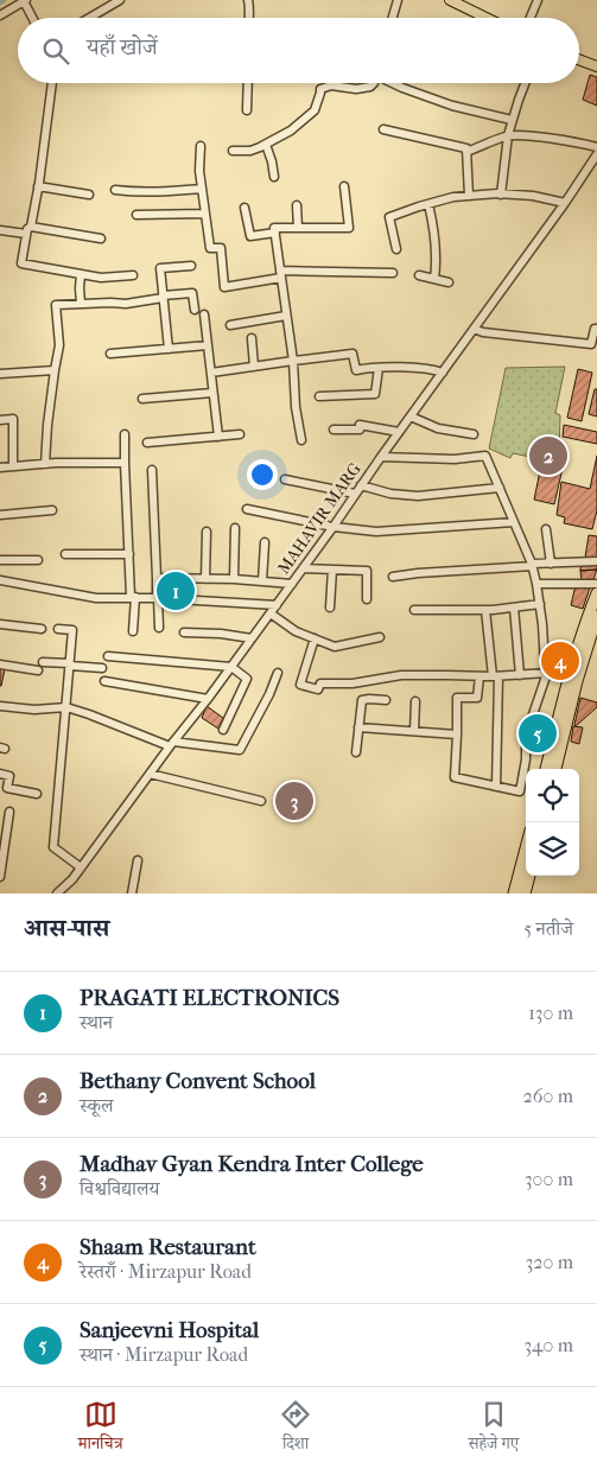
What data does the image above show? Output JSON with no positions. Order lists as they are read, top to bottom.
{
  "streets": {
    "street": ["MAHAVIR MARG"]
  },
  "page": {
    "search": "यहाँ खोजें",
    "pins": [
      "2",
      "1",
      "4",
      "5",
      "3"
    ],
    "heading": ["आस-पास", "5 नतीजे"],
    "list": [
      {
        "mark": "1",
        "name": "PRAGATI ELECTRONICS",
        "note": "स्थान",
        "value": "130 m"
      },
      {
        "mark": "2",
        "name": "Bethany Convent School",
        "note": "स्कूल",
        "value": "260 m"
      },
      {
        "mark": "3",
        "name": "Madhav Gyan Kendra Inter College",
        "note": "विश्वविद्यालय",
        "value": "300 m"
      },
      {
        "mark": "4",
        "name": "Shaam Restaurant",
        "note": "रेस्तराँ · Mirzapur Road",
        "value": "320 m"
      },
      {
        "mark": "5",
        "name": "Sanjeevni Hospital",
        "note": "स्थान · Mirzapur Road",
        "value": "340 m"
      }
    ],
    "nav": ["मानचित्र", "दिशा", "सहेजे गए"]
  }
}
